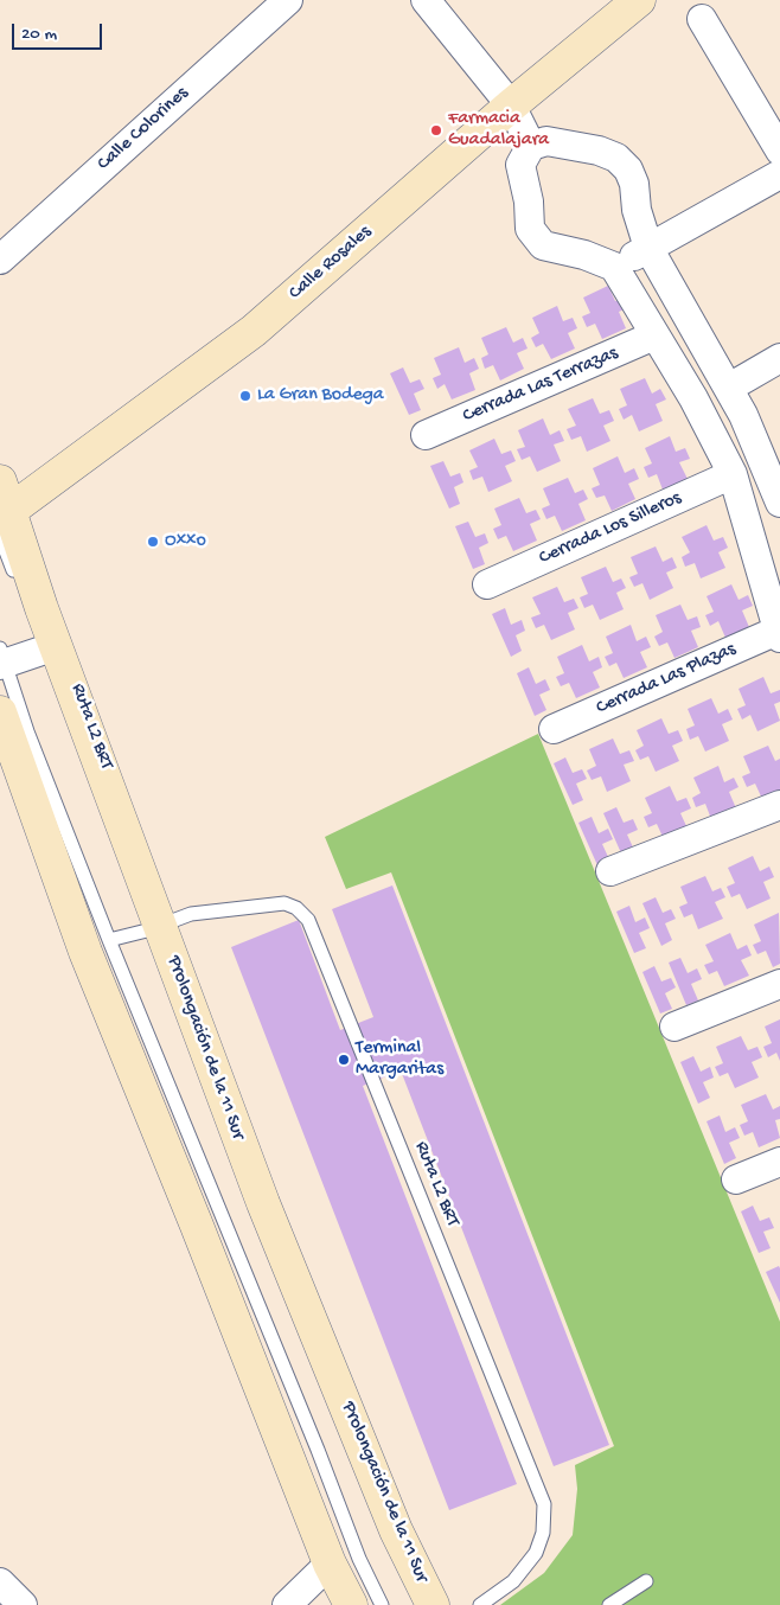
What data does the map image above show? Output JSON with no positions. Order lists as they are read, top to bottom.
{
  "streets": {
    "main road": ["Calle Rosales", "Prolongación de la 11 Sur"],
    "street": [
      "Calle Colorines",
      "Cerrada Las Terrazas",
      "Cerrada Los Silleros",
      "Cerrada Las Plazas"
    ],
    "lane": ["Ruta L2 BRT"]
  },
  "crossings": [
    ["Calle Rosales", "Ruta L2 BRT"],
    ["Calle Rosales", "Prolongación de la 11 Sur"],
    ["Ruta L2 BRT", "Prolongación de la 11 Sur"]
  ],
  "places": [
    "Farmacia Guadalajara",
    "La Gran Bodega",
    "Oxxo",
    "Terminal Margaritas"
  ],
  "scale_bar": "20 m"
}
